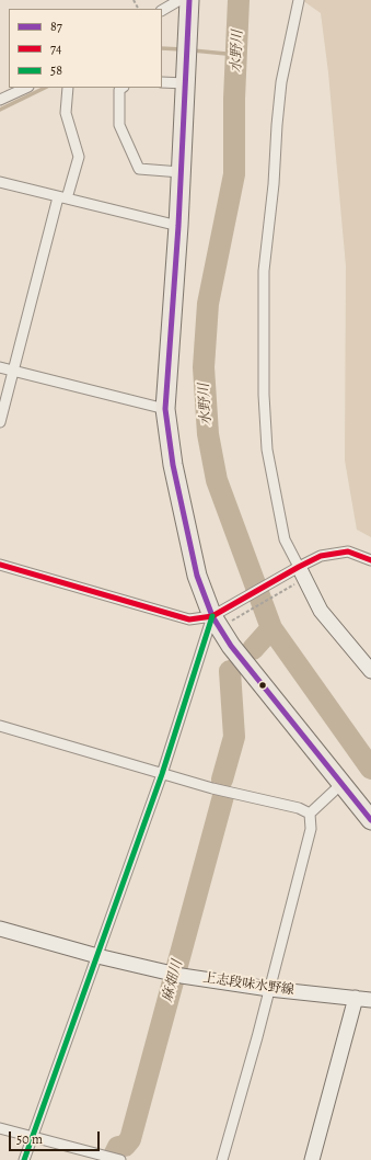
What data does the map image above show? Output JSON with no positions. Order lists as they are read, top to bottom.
{
  "streets": {
    "street": ["上志段味水野線"]
  },
  "water": ["水野川", "麻畑川"],
  "lines": ["transit line 87", "transit line 74", "transit line 58"],
  "legend": ["87", "74", "58"],
  "scale_bar": "50 m"
}
